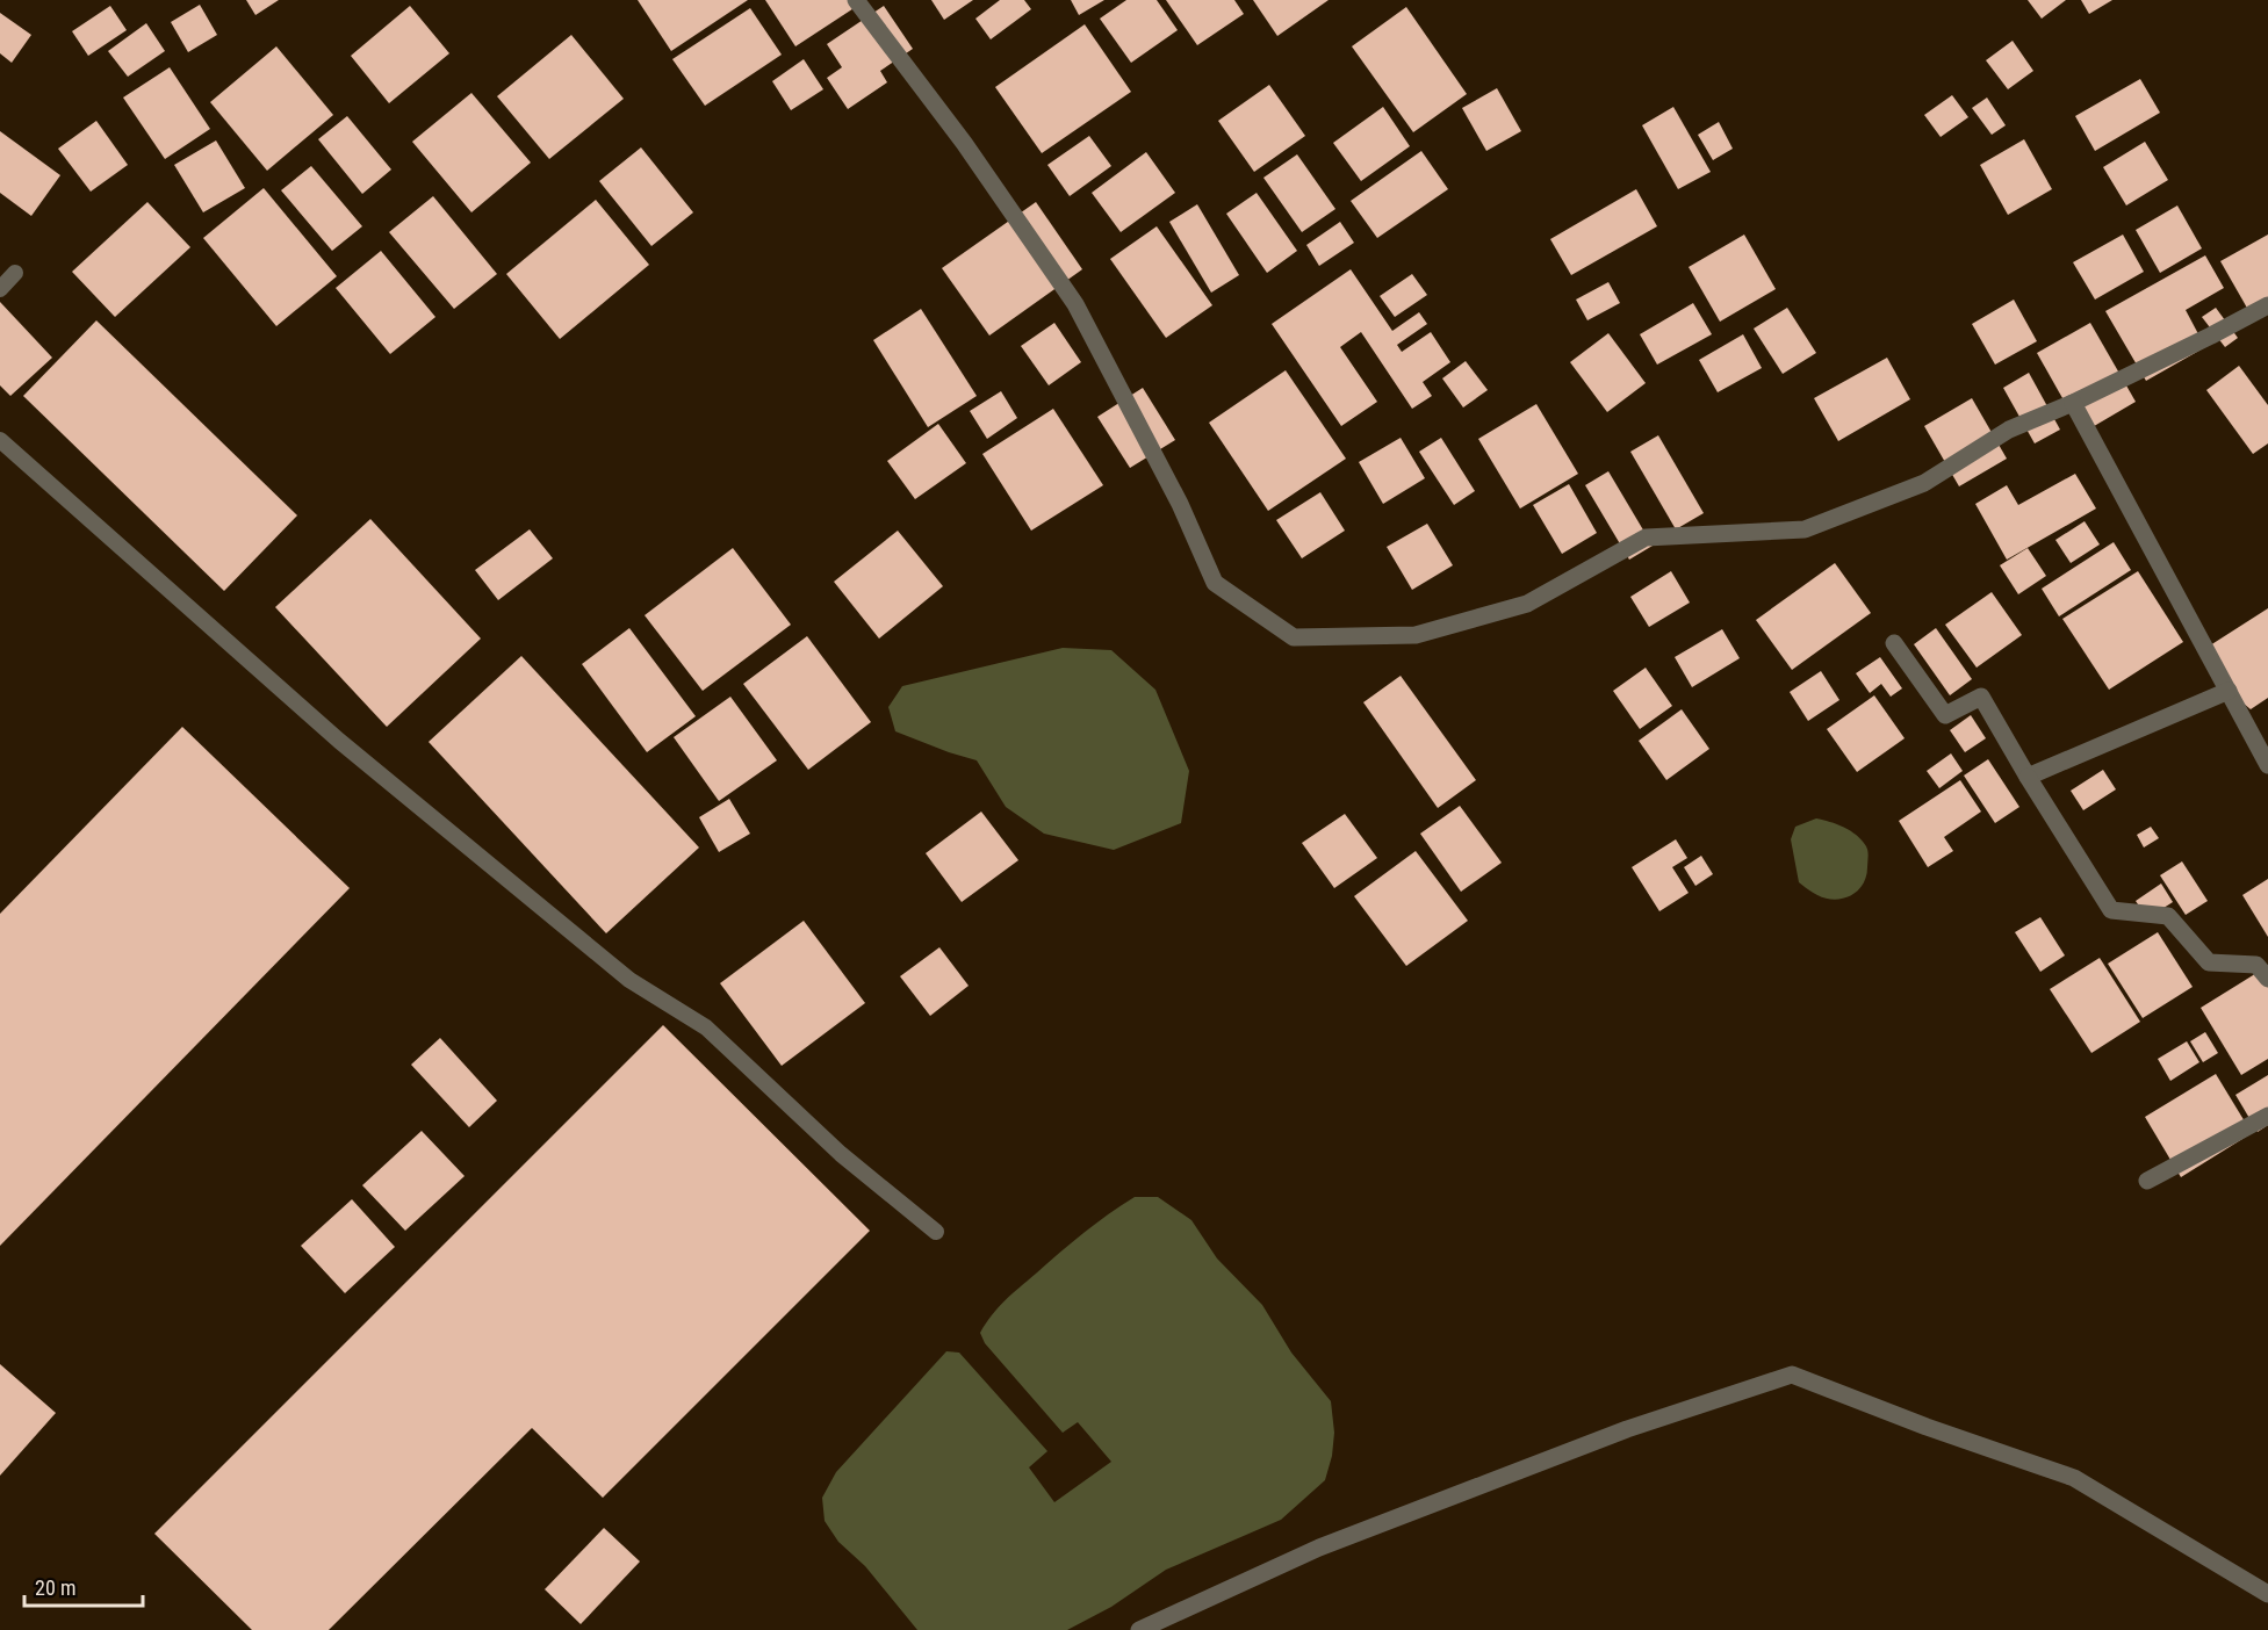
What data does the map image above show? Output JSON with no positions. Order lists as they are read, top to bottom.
{
  "scale_bar": "20 m"
}
